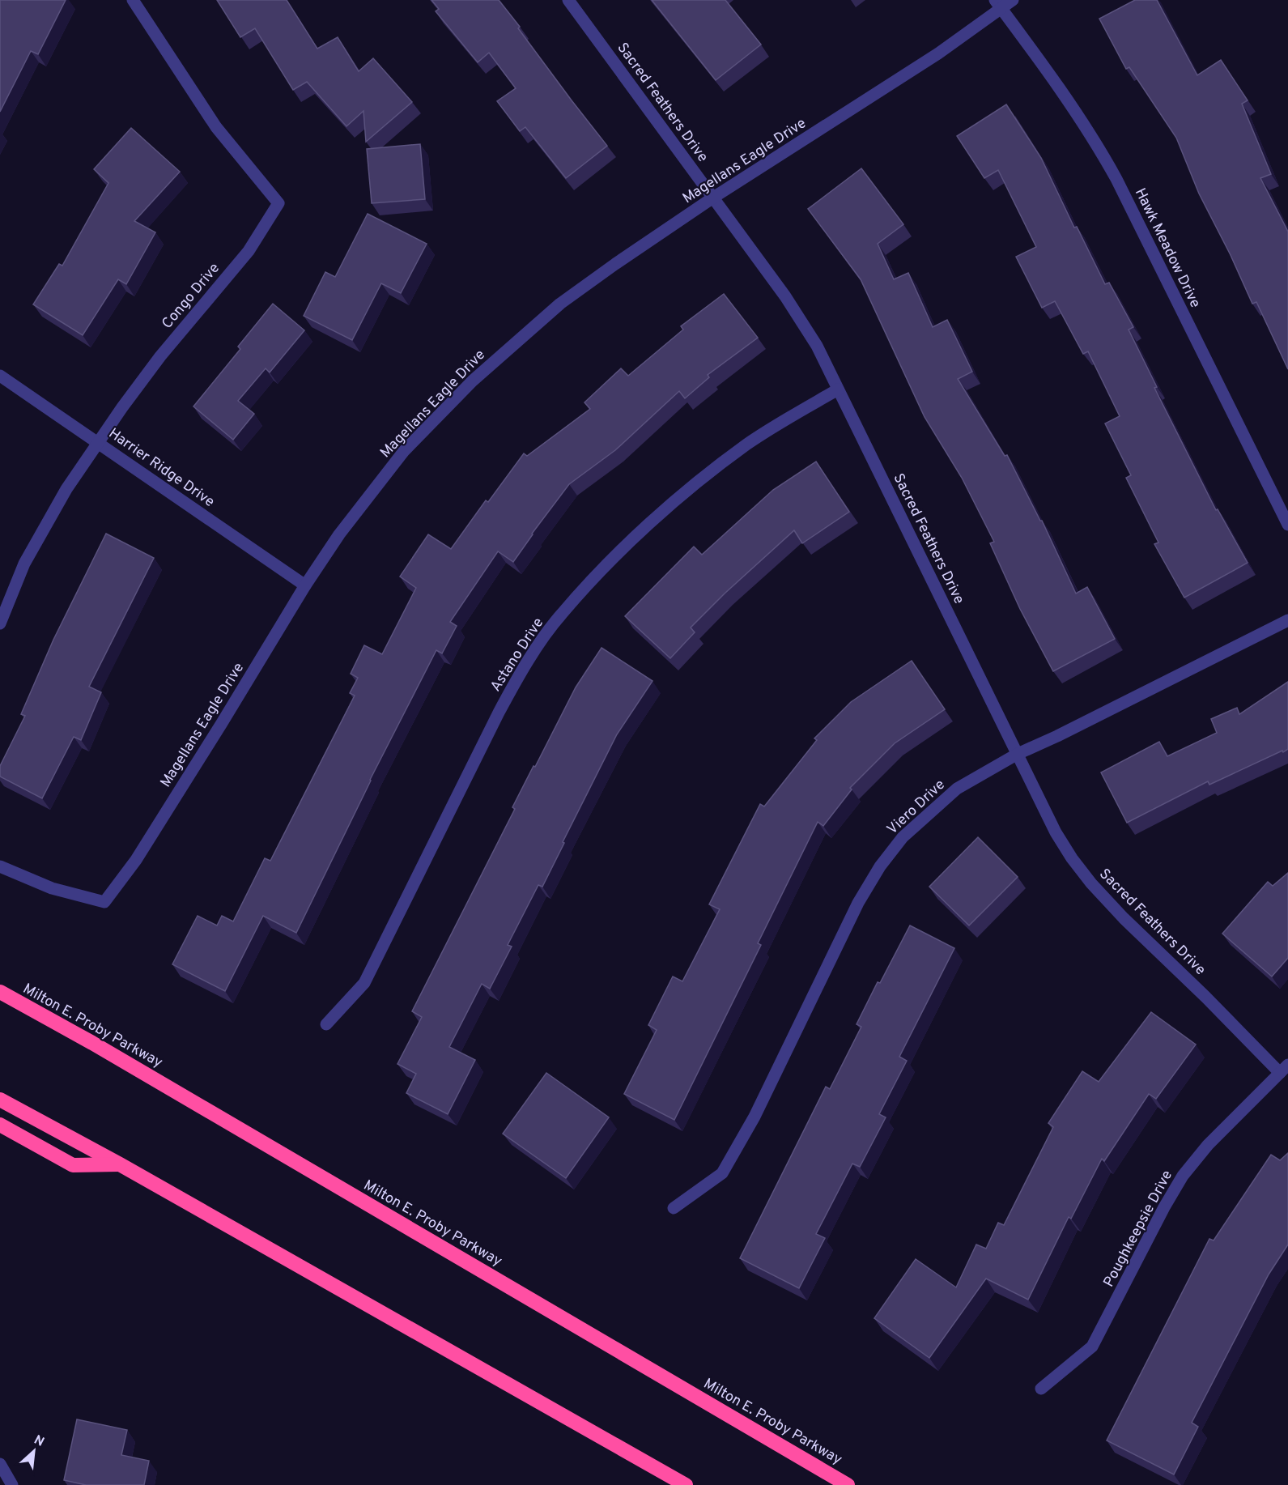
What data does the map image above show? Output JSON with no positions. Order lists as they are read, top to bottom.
{
  "streets": {
    "highway": ["Milton E. Proby Parkway"],
    "street": [
      "Sacred Feathers Drive",
      "Magellans Eagle Drive",
      "Hawk Meadow Drive",
      "Congo Drive",
      "Harrier Ridge Drive",
      "Astano Drive",
      "Viero Drive",
      "Poughkeepsie Drive"
    ]
  },
  "crossings": [
    ["Sacred Feathers Drive", "Magellans Eagle Drive"],
    ["Sacred Feathers Drive", "Astano Drive"],
    ["Sacred Feathers Drive", "Viero Drive"],
    ["Sacred Feathers Drive", "Poughkeepsie Drive"],
    ["Magellans Eagle Drive", "Hawk Meadow Drive"],
    ["Magellans Eagle Drive", "Harrier Ridge Drive"],
    ["Congo Drive", "Harrier Ridge Drive"]
  ],
  "north": "top right"
}
